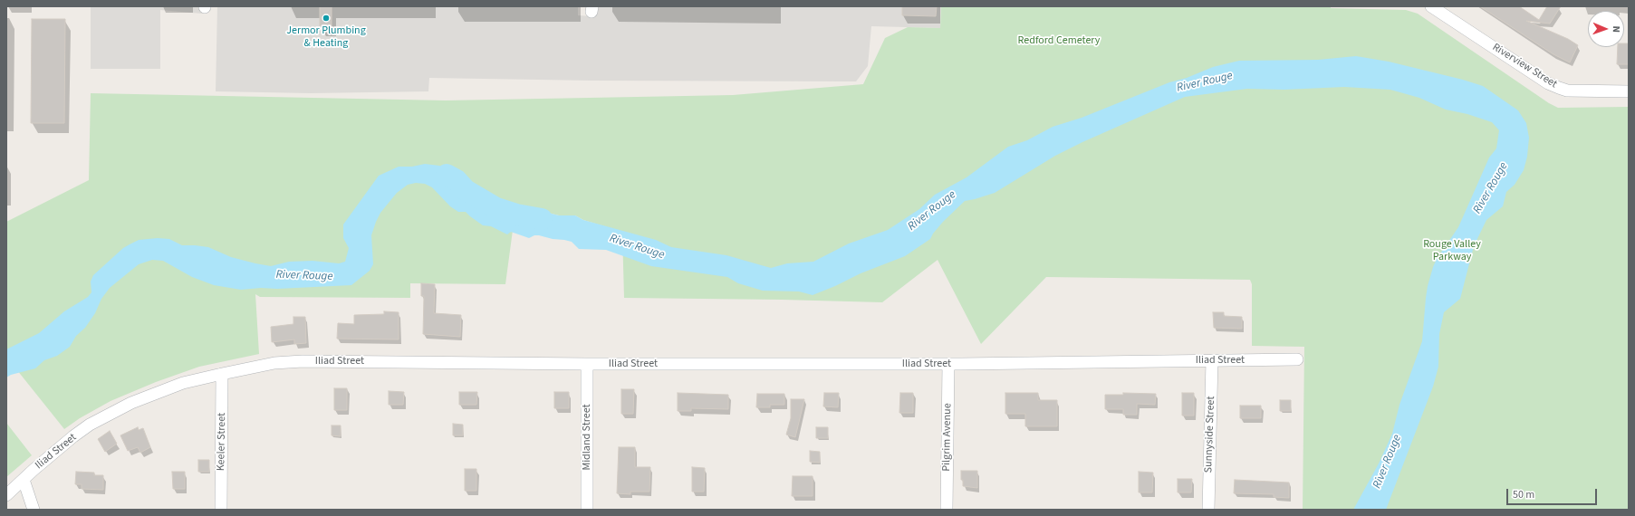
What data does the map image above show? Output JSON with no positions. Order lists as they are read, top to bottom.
{
  "streets": {
    "street": [
      "Riverview Street",
      "Iliad Street",
      "Sunnyside Street",
      "Midland Street",
      "Pilgrim Avenue",
      "Keeler Street"
    ]
  },
  "crossings": [
    ["Iliad Street", "Sunnyside Street"],
    ["Iliad Street", "Midland Street"],
    ["Iliad Street", "Pilgrim Avenue"],
    ["Iliad Street", "Keeler Street"]
  ],
  "water": ["River Rouge"],
  "parks": ["Redford Cemetery", "Rouge Valley Parkway"],
  "places": ["Jermor Plumbing & Heating"],
  "scale_bar": "50 m",
  "north": "right"
}
